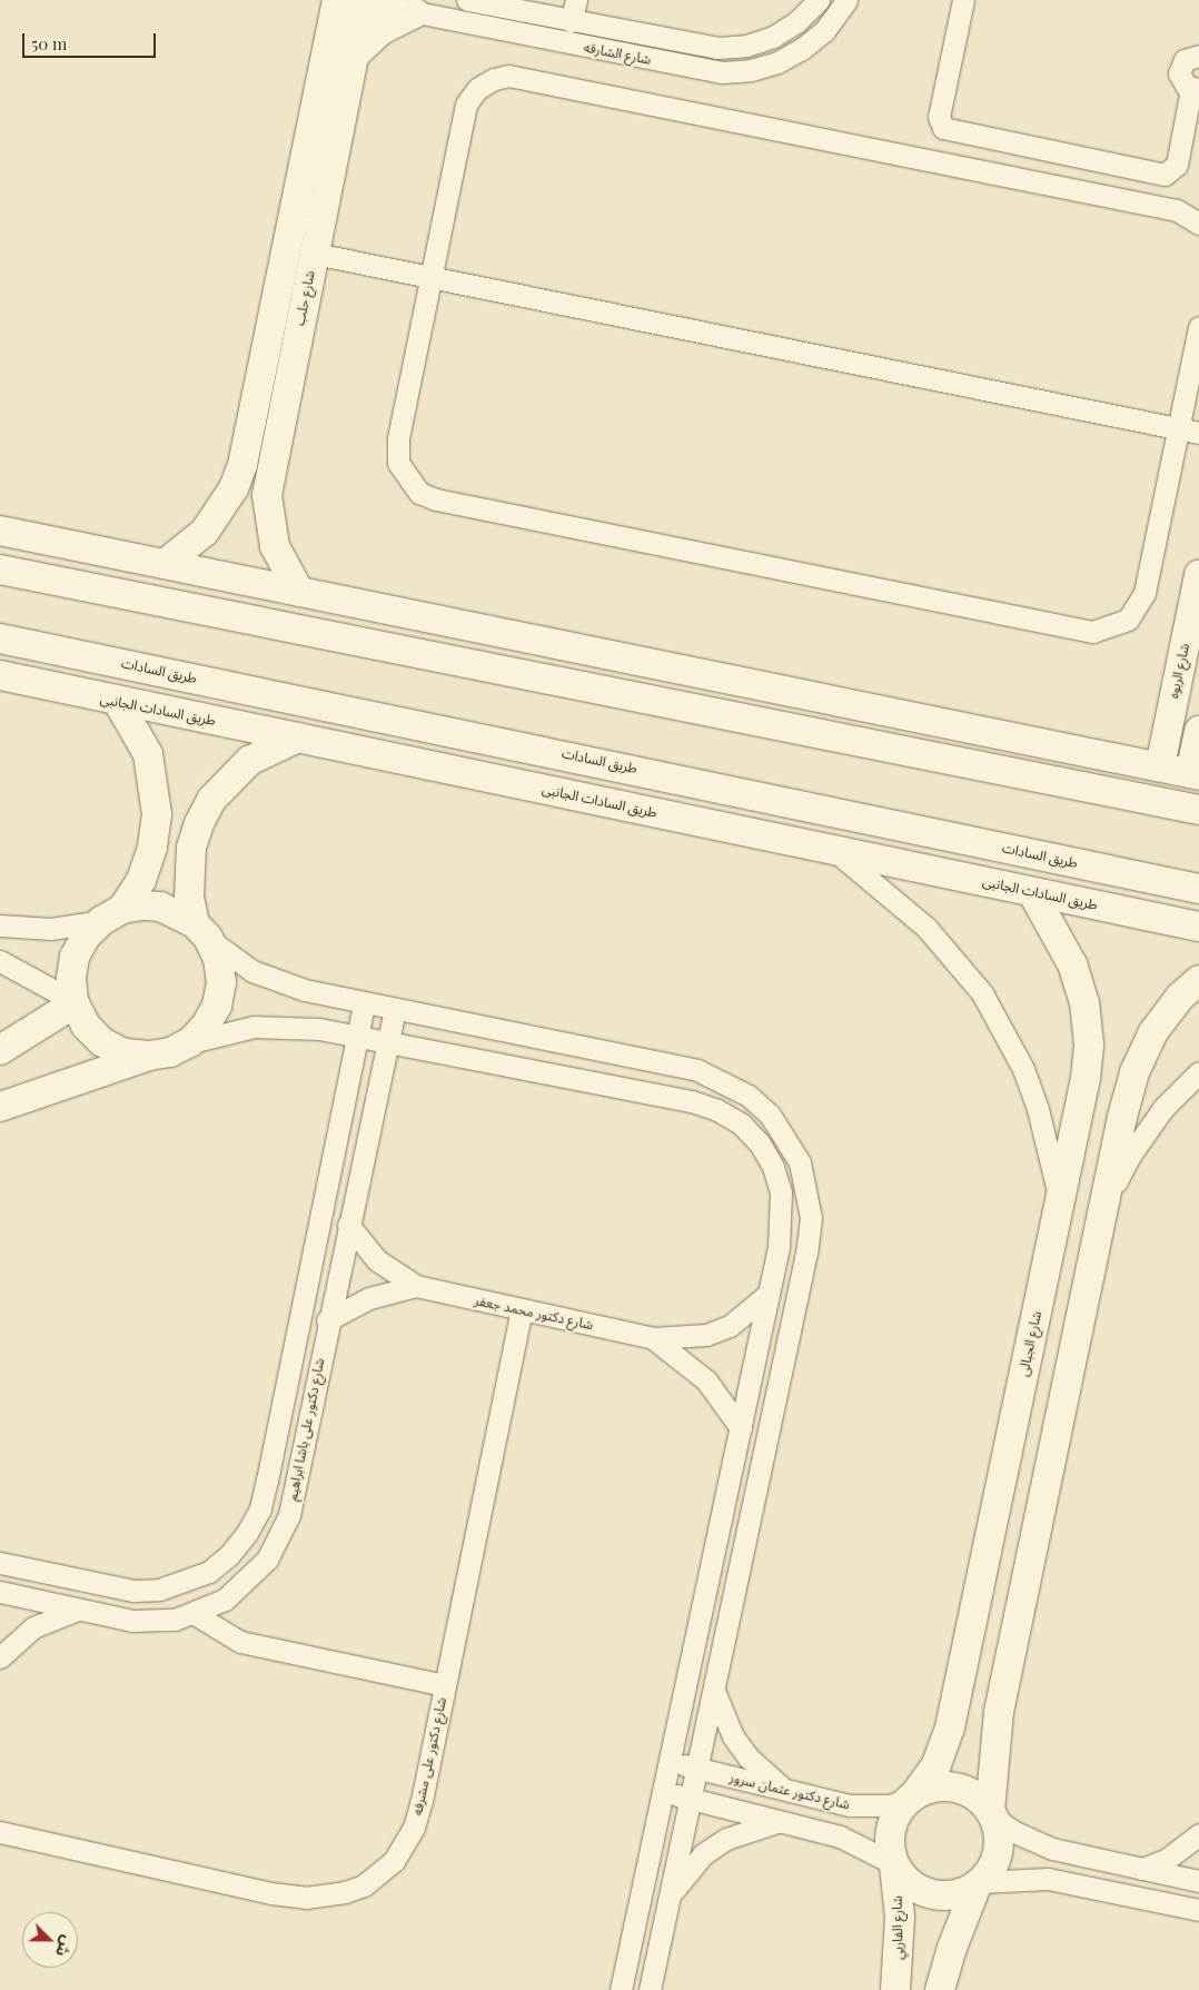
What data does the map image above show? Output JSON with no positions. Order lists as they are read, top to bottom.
{
  "streets": {
    "street": [
      "شارع الشارقه",
      "شارع حلب",
      "طريق السادات",
      "شارع الربوه",
      "طريق السادات الجانبى",
      "شارع دكتور محمد جعفر",
      "شارع الجبالى",
      "شارع دكتور على باشا ابراهيم",
      "شارع دكتور على مشرفه",
      "شارع دكتور عثمان سرور",
      "شارع الفاربي"
    ]
  },
  "crossings": [
    ["شارع الشارقه", "شارع حلب"],
    ["طريق السادات الجانبى", "شارع الجبالى"],
    ["شارع دكتور محمد جعفر", "شارع دكتور على باشا ابراهيم"],
    ["شارع دكتور محمد جعفر", "شارع دكتور على مشرفه"],
    ["شارع الجبالى", "شارع دكتور عثمان سرور"],
    ["شارع الجبالى", "شارع الفاربي"],
    ["شارع دكتور عثمان سرور", "شارع الفاربي"]
  ],
  "scale_bar": "50 m",
  "north": "bottom right"
}
